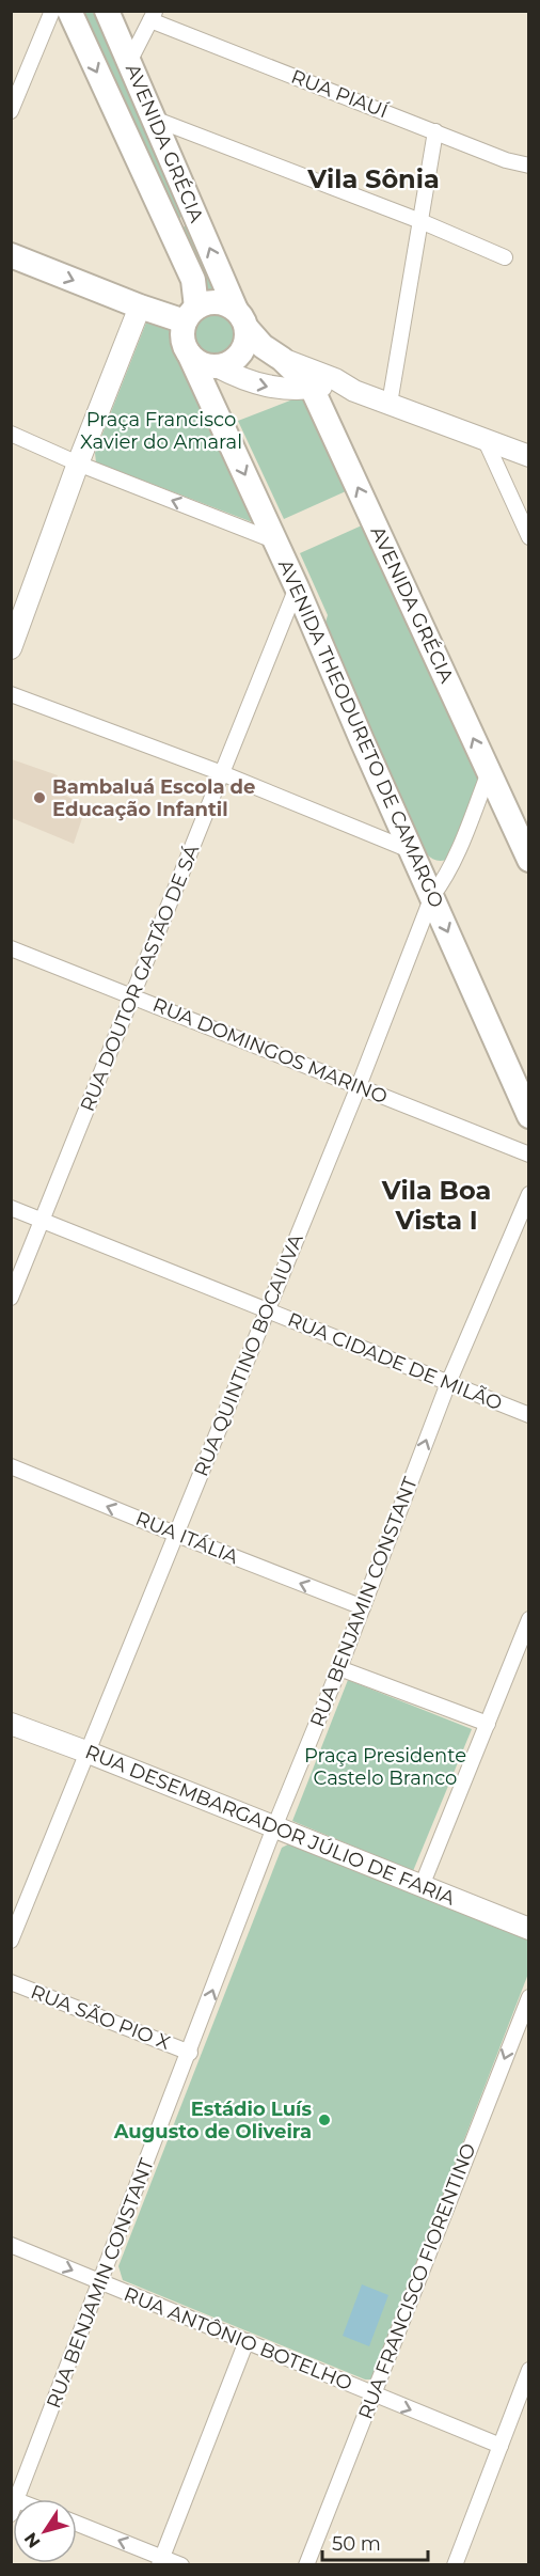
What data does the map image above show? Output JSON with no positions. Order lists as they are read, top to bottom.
{
  "streets": {
    "main road": ["AVENIDA GRÉCIA", "AVENIDA THEODURETO DE CAMARGO"],
    "street": [
      "RUA PIAUÍ",
      "RUA DOUTOR GASTÃO DE SÁ",
      "RUA DOMINGOS MARINO",
      "RUA QUINTINO BOCAIUVA",
      "RUA CIDADE DE MILÃO",
      "RUA ITÁLIA",
      "RUA BENJAMIN CONSTANT",
      "RUA DESEMBARGADOR JÚLIO DE FARIA",
      "RUA SÃO PIO X",
      "RUA FRANCISCO FIORENTINO",
      "RUA ANTÔNIO BOTELHO"
    ]
  },
  "crossings": [
    ["AVENIDA GRÉCIA", "AVENIDA THEODURETO DE CAMARGO"],
    ["AVENIDA GRÉCIA", "RUA QUINTINO BOCAIUVA"],
    ["AVENIDA THEODURETO DE CAMARGO", "RUA DOUTOR GASTÃO DE SÁ"],
    ["AVENIDA THEODURETO DE CAMARGO", "RUA QUINTINO BOCAIUVA"],
    ["RUA DOUTOR GASTÃO DE SÁ", "RUA DOMINGOS MARINO"],
    ["RUA DOUTOR GASTÃO DE SÁ", "RUA CIDADE DE MILÃO"],
    ["RUA DOMINGOS MARINO", "RUA QUINTINO BOCAIUVA"],
    ["RUA QUINTINO BOCAIUVA", "RUA CIDADE DE MILÃO"],
    ["RUA QUINTINO BOCAIUVA", "RUA ITÁLIA"],
    ["RUA QUINTINO BOCAIUVA", "RUA DESEMBARGADOR JÚLIO DE FARIA"],
    ["RUA CIDADE DE MILÃO", "RUA BENJAMIN CONSTANT"],
    ["RUA ITÁLIA", "RUA BENJAMIN CONSTANT"],
    ["RUA BENJAMIN CONSTANT", "RUA DESEMBARGADOR JÚLIO DE FARIA"],
    ["RUA BENJAMIN CONSTANT", "RUA SÃO PIO X"],
    ["RUA BENJAMIN CONSTANT", "RUA ANTÔNIO BOTELHO"],
    ["RUA FRANCISCO FIORENTINO", "RUA ANTÔNIO BOTELHO"]
  ],
  "one_way": [
    "AVENIDA THEODURETO DE CAMARGO",
    "RUA ITÁLIA",
    "RUA FRANCISCO FIORENTINO",
    "RUA ANTÔNIO BOTELHO"
  ],
  "districts": ["Vila Sônia", "Vila Boa Vista I"],
  "parks": ["Praça Francisco Xavier do Amaral", "Praça Presidente Castelo Branco"],
  "places": ["Bambaluá Escola de Educação Infantil", "Estádio Luís Augusto de Oliveira"],
  "scale_bar": "50 m",
  "north": "bottom left"
}
